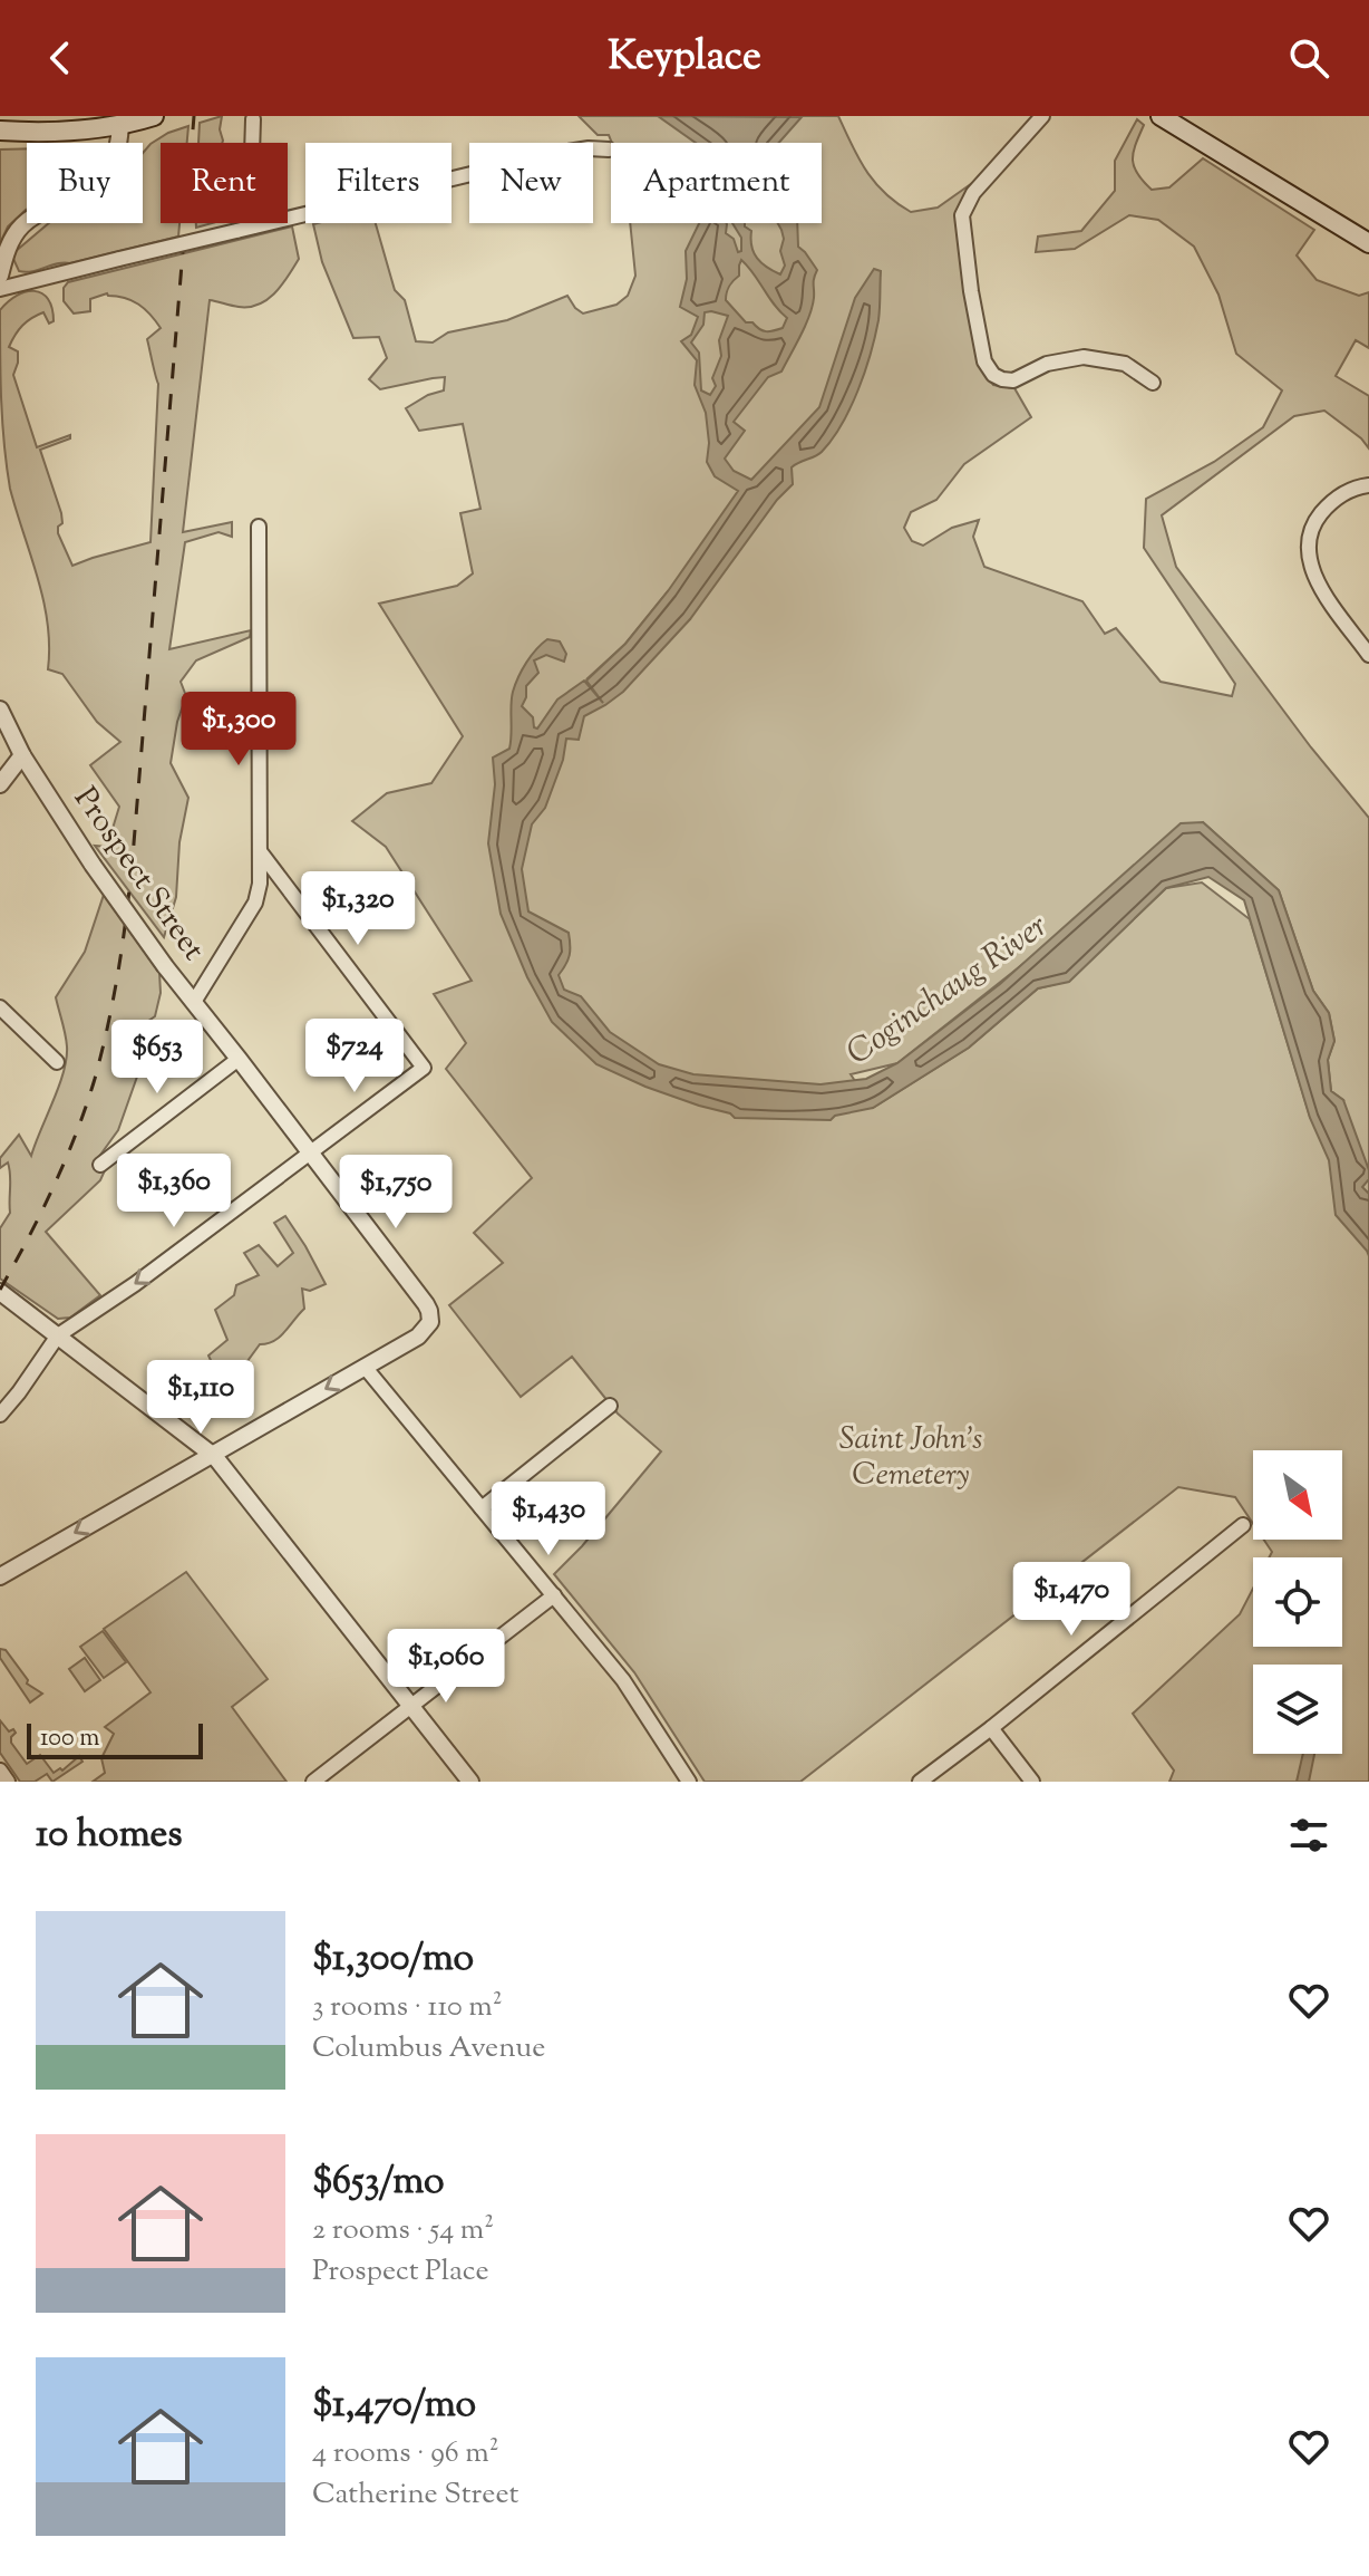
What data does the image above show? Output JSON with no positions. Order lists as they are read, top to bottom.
{
  "streets": {
    "street": ["Prospect Street"]
  },
  "water": ["Coginchaug River"],
  "parks": ["Saint John's Cemetery"],
  "scale_bar": "100 m",
  "north": "bottom right",
  "page": {
    "header": "Keyplace",
    "chip": [
      "Buy",
      "Rent",
      "Filters",
      "New",
      "Apartment"
    ],
    "price": [
      "$1,300",
      "$1,320",
      "$724",
      "$653",
      "$1,360",
      "$1,750",
      "$1,110",
      "$1,430",
      "$1,470",
      "$1,060"
    ],
    "scale": "100 m",
    "heading": "10 homes",
    "list": [
      {
        "name": "$1,300/mo",
        "note": "3 rooms · 110 m² · Columbus Avenue"
      },
      {
        "name": "$653/mo",
        "note": "2 rooms · 54 m² · Prospect Place"
      },
      {
        "name": "$1,470/mo",
        "note": "4 rooms · 96 m² · Catherine Street"
      }
    ]
  }
}
